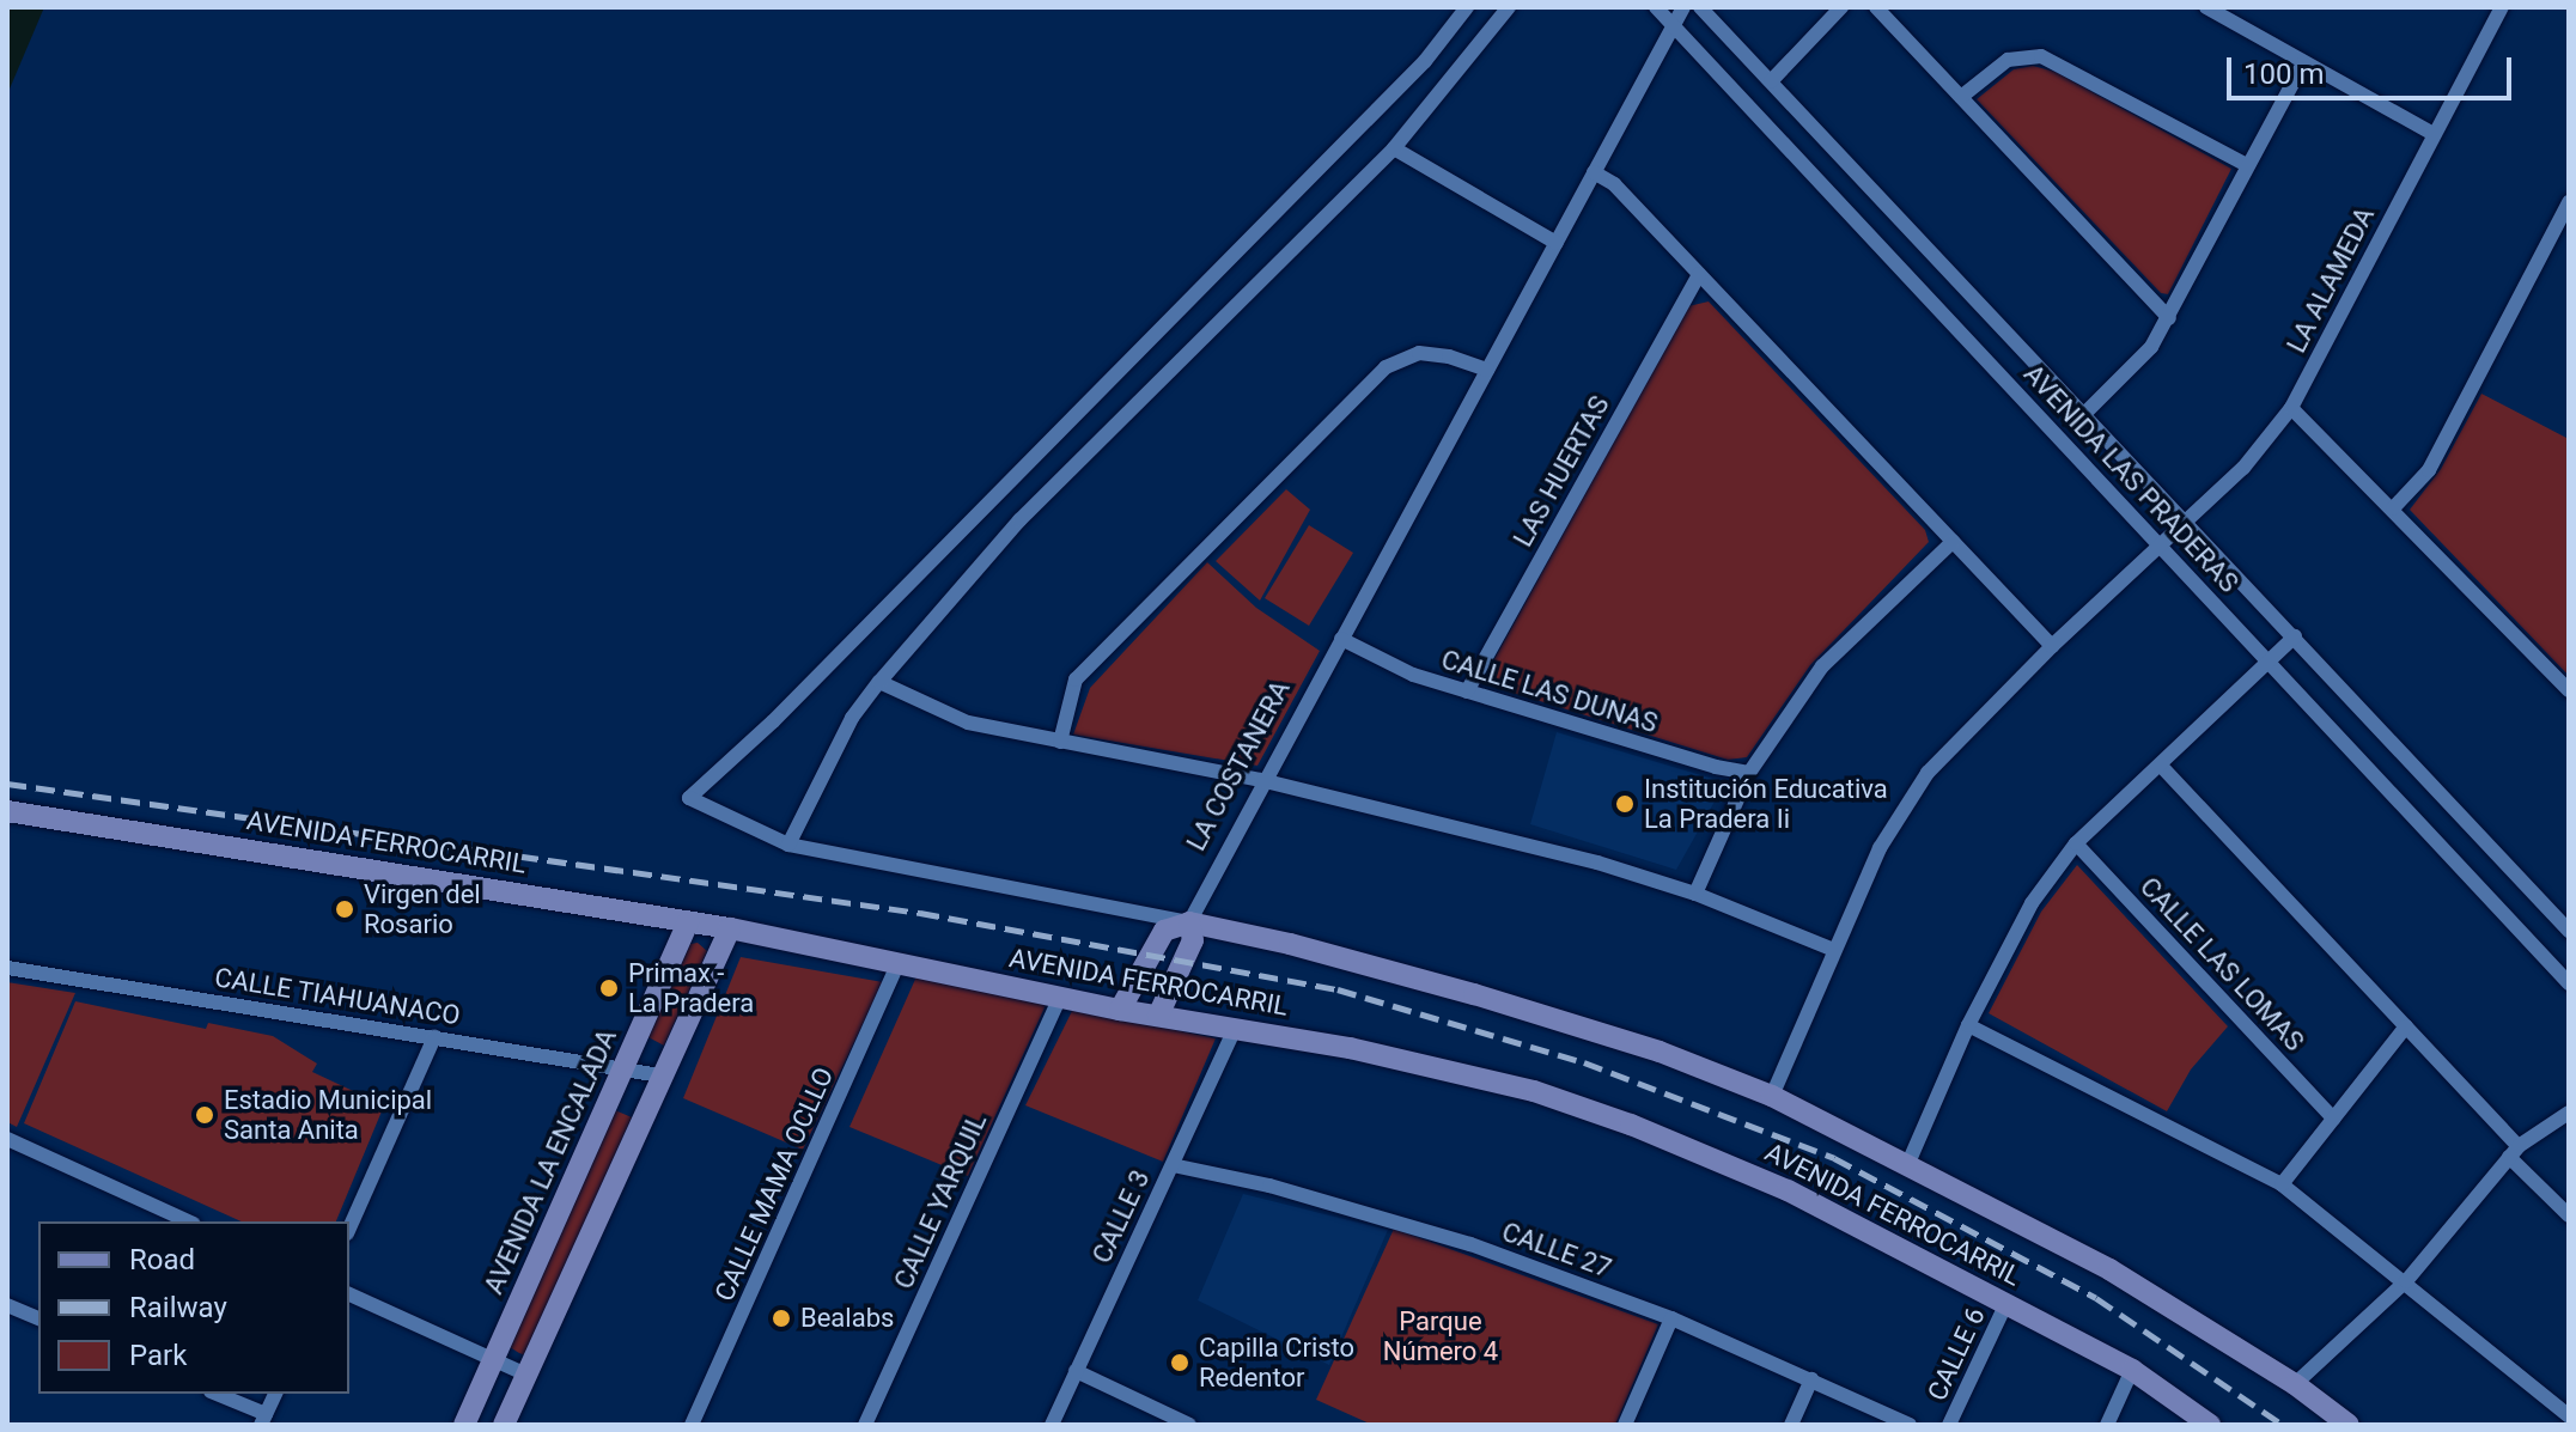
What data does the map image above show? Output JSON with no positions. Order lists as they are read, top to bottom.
{
  "streets": {
    "street": [
      "LA ALAMEDA",
      "LAS HUERTAS",
      "AVENIDA LAS PRADERAS",
      "CALLE LAS DUNAS",
      "LA COSTANERA",
      "AVENIDA FERROCARRIL",
      "CALLE LAS LOMAS",
      "CALLE TIAHUANACO",
      "AVENIDA LA ENCALADA",
      "CALLE MAMA OCLLO",
      "CALLE YARQUIL",
      "CALLE 3",
      "CALLE 27",
      "CALLE 6"
    ]
  },
  "crossings": [
    ["LA ALAMEDA", "AVENIDA LAS PRADERAS"],
    ["LA ALAMEDA", "AVENIDA FERROCARRIL"],
    ["LAS HUERTAS", "CALLE LAS DUNAS"],
    ["AVENIDA LAS PRADERAS", "LA COSTANERA"],
    ["CALLE LAS DUNAS", "LA COSTANERA"],
    ["LA COSTANERA", "AVENIDA FERROCARRIL"],
    ["AVENIDA FERROCARRIL", "AVENIDA LA ENCALADA"],
    ["AVENIDA FERROCARRIL", "CALLE MAMA OCLLO"],
    ["AVENIDA FERROCARRIL", "CALLE YARQUIL"],
    ["AVENIDA FERROCARRIL", "CALLE 3"],
    ["AVENIDA FERROCARRIL", "CALLE 6"],
    ["CALLE TIAHUANACO", "AVENIDA LA ENCALADA"],
    ["CALLE 3", "CALLE 27"]
  ],
  "parks": ["Parque Número 4"],
  "places": [
    "Institución Educativa La Pradera Ii",
    "Virgen del Rosario",
    "Primax - La Pradera",
    "Estadio Municipal Santa Anita",
    "Bealabs",
    "Capilla Cristo Redentor"
  ],
  "legend": ["Road", "Railway", "Park"],
  "scale_bar": "100 m"
}
